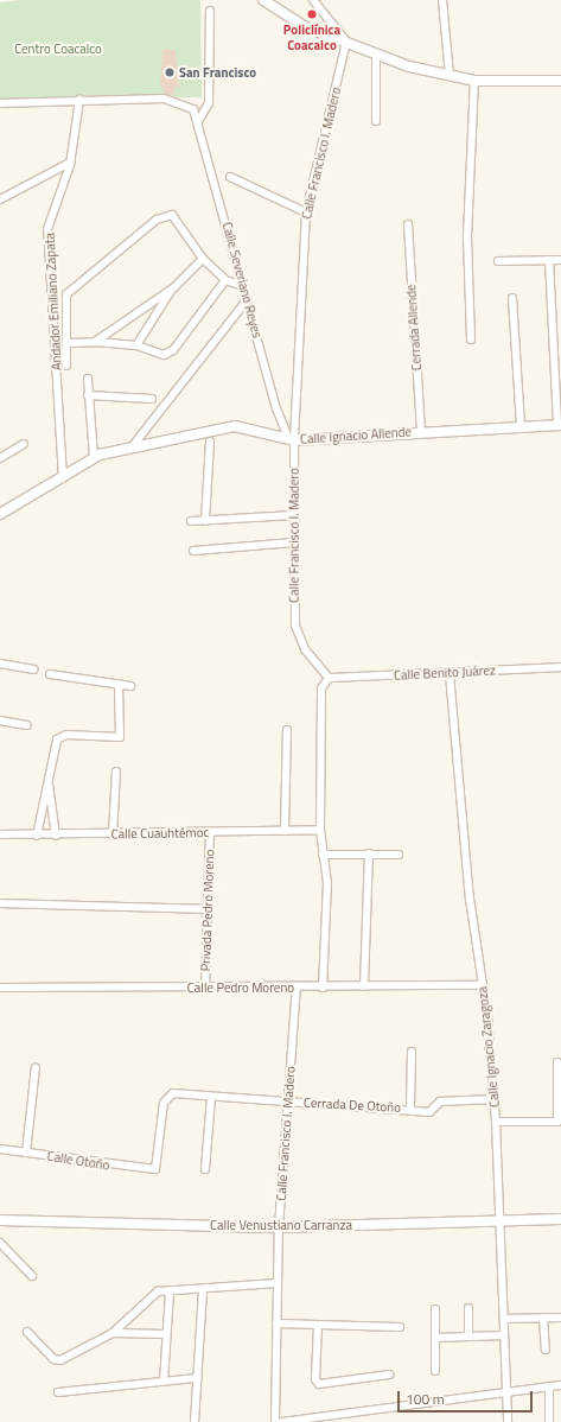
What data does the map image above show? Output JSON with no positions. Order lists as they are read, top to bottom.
{
  "streets": {
    "street": [
      "Calle Francisco I. Madero",
      "Calle Severiano Reyes",
      "Andador Emiliano Zapata",
      "Cerrada Allende",
      "Calle Ignacio Allende",
      "Calle Benito Juárez",
      "Calle Cuauhtémoc",
      "Privada Pedro Moreno",
      "Calle Pedro Moreno",
      "Calle Ignacio Zaragoza",
      "Cerrada De Otoño",
      "Calle Otoño",
      "Calle Venustiano Carranza"
    ]
  },
  "crossings": [
    ["Calle Francisco I. Madero", "Calle Severiano Reyes"],
    ["Calle Francisco I. Madero", "Calle Ignacio Allende"],
    ["Calle Francisco I. Madero", "Calle Benito Juárez"],
    ["Calle Francisco I. Madero", "Calle Pedro Moreno"],
    ["Calle Francisco I. Madero", "Cerrada De Otoño"],
    ["Calle Francisco I. Madero", "Calle Venustiano Carranza"],
    ["Calle Severiano Reyes", "Calle Ignacio Allende"],
    ["Andador Emiliano Zapata", "Calle Ignacio Allende"],
    ["Cerrada Allende", "Calle Ignacio Allende"],
    ["Calle Benito Juárez", "Calle Ignacio Zaragoza"],
    ["Calle Cuauhtémoc", "Privada Pedro Moreno"],
    ["Privada Pedro Moreno", "Calle Pedro Moreno"],
    ["Calle Pedro Moreno", "Calle Ignacio Zaragoza"],
    ["Calle Ignacio Zaragoza", "Cerrada De Otoño"],
    ["Calle Ignacio Zaragoza", "Calle Venustiano Carranza"],
    ["Cerrada De Otoño", "Calle Otoño"]
  ],
  "parks": ["Centro Coacalco"],
  "places": ["Policlínica Coacalco", "San Francisco"],
  "scale_bar": "100 m"
}
